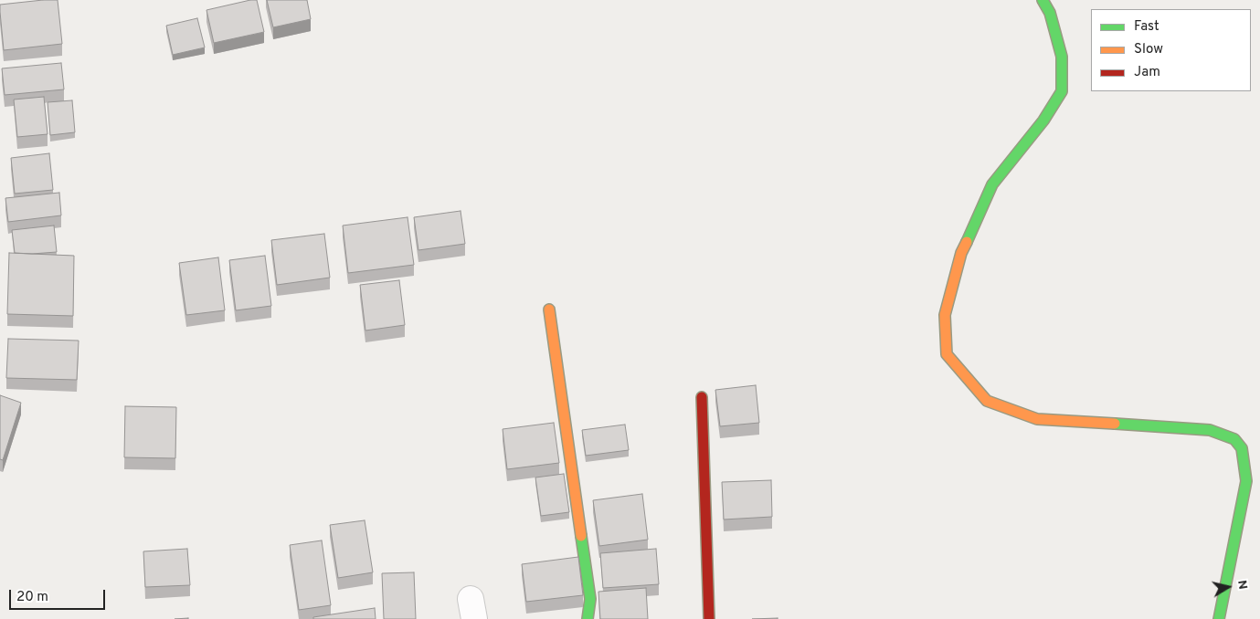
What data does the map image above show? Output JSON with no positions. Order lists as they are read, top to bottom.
{
  "legend": ["Fast", "Slow", "Jam"],
  "scale_bar": "20 m",
  "north": "right"
}
